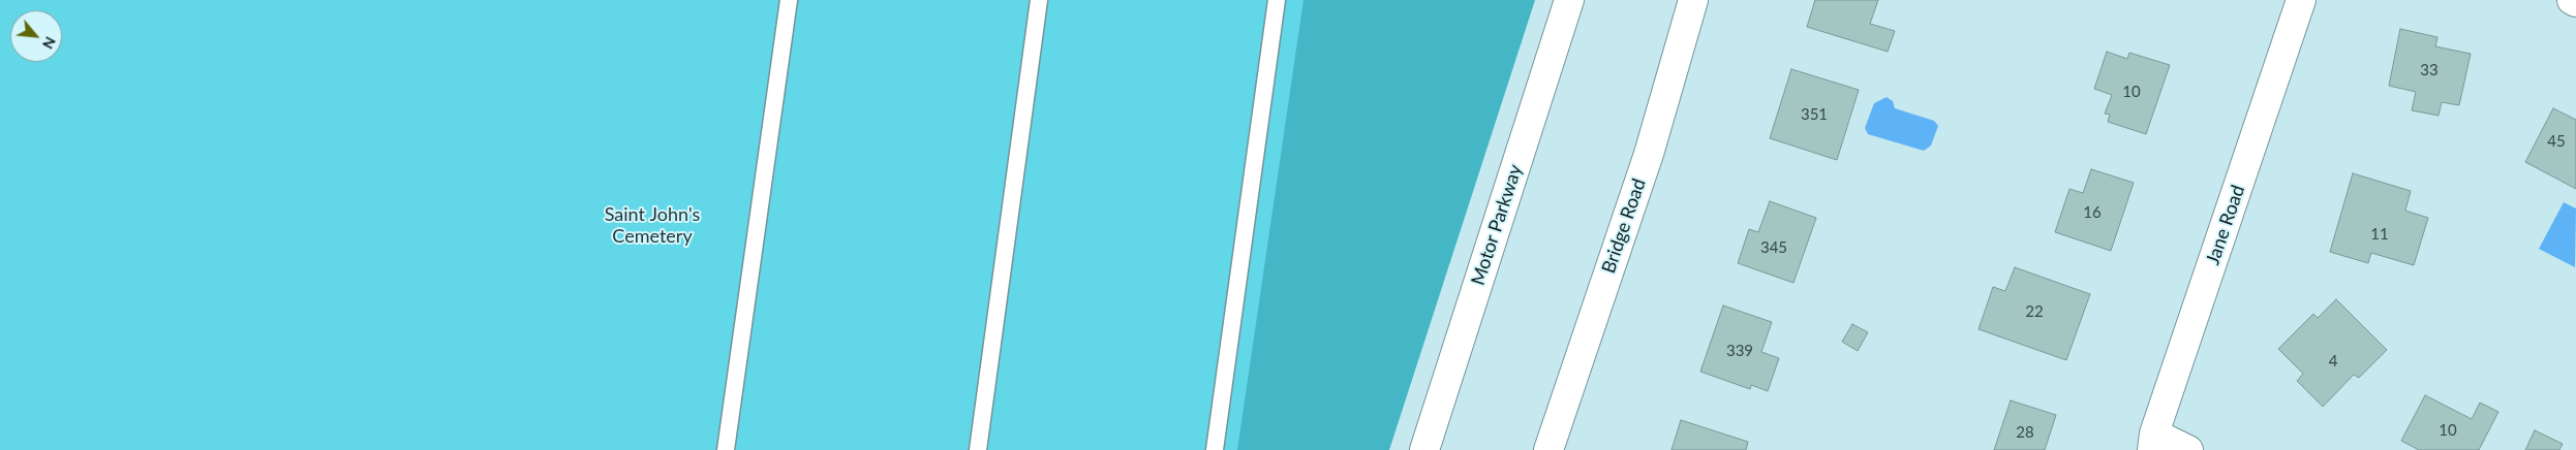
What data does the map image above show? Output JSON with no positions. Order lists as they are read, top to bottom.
{
  "streets": {
    "street": ["Motor Parkway", "Jane Road", "Bridge Road"]
  },
  "parks": ["Saint John's Cemetery"],
  "house_numbers": [
    "33",
    "10",
    "351",
    "45",
    "16",
    "11",
    "345",
    "22",
    "339",
    "4",
    "10",
    "28"
  ],
  "north": "bottom right"
}
